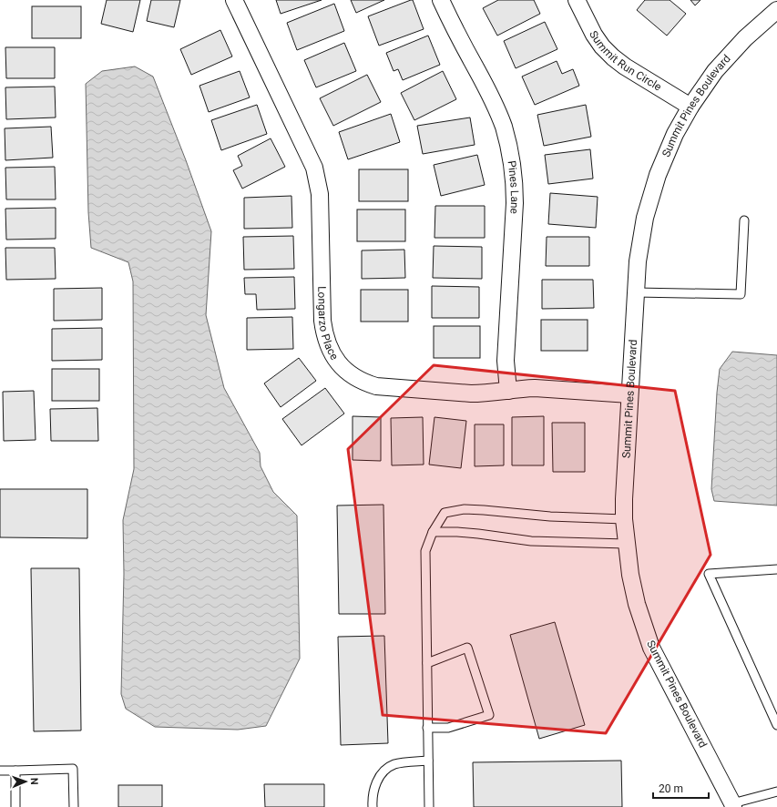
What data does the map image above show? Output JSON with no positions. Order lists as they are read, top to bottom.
{
  "streets": {
    "street": [
      "Summit Run Circle",
      "Summit Pines Boulevard",
      "Pines Lane",
      "Longarzo Place"
    ]
  },
  "crossings": [
    ["Summit Run Circle", "Summit Pines Boulevard"],
    ["Summit Pines Boulevard", "Longarzo Place"],
    ["Pines Lane", "Longarzo Place"]
  ],
  "scale_bar": "20 m",
  "north": "right"
}
